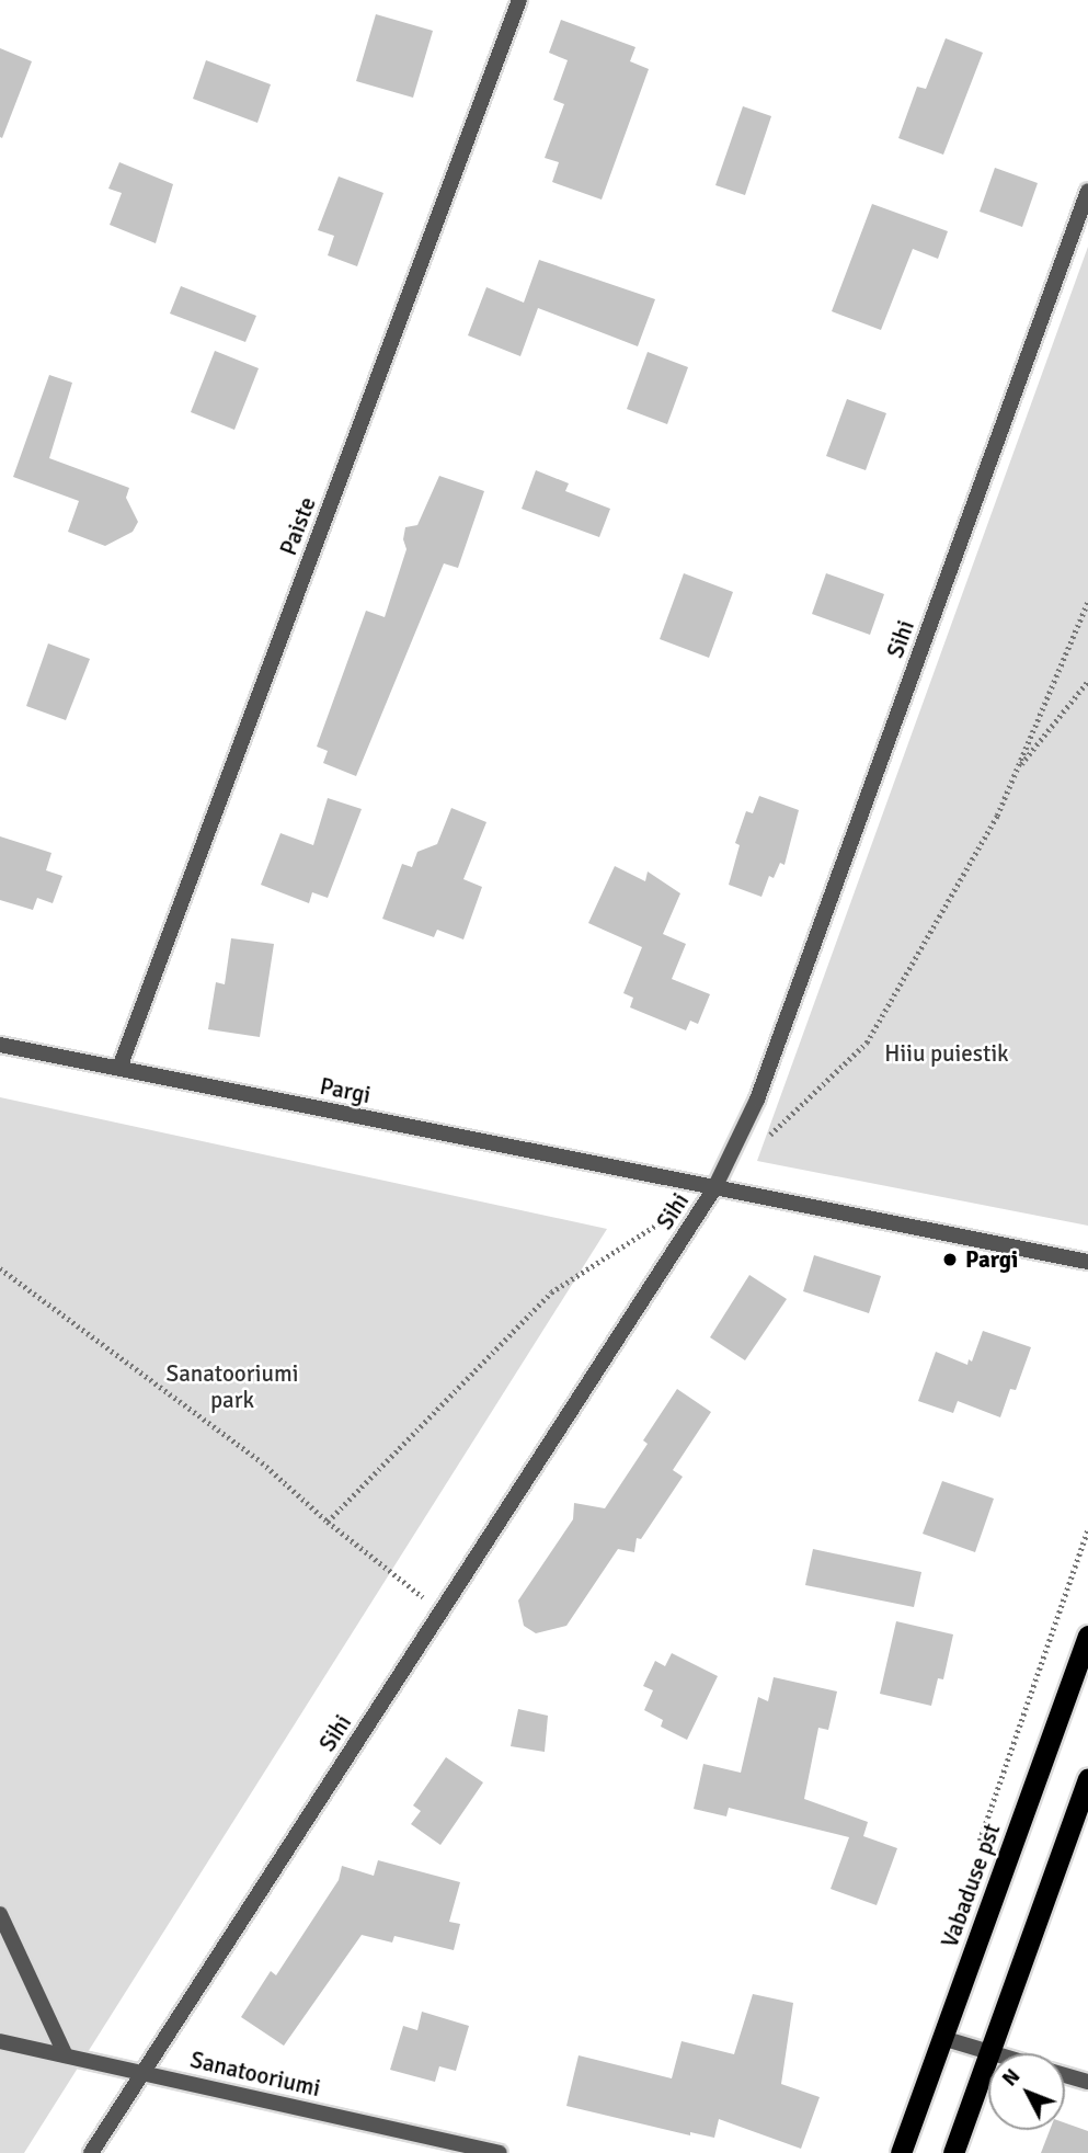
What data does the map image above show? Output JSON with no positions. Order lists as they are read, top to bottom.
{
  "streets": {
    "highway": ["Vabaduse pst"],
    "street": [
      "Paiste",
      "Sihi",
      "Pargi",
      "Sanatooriumi"
    ]
  },
  "crossings": [
    ["Paiste", "Pargi"],
    ["Sihi", "Pargi"],
    ["Sihi", "Sanatooriumi"]
  ],
  "parks": ["Hiiu puiestik", "Sanatooriumi park"],
  "places": ["Pargi"],
  "north": "top left"
}
